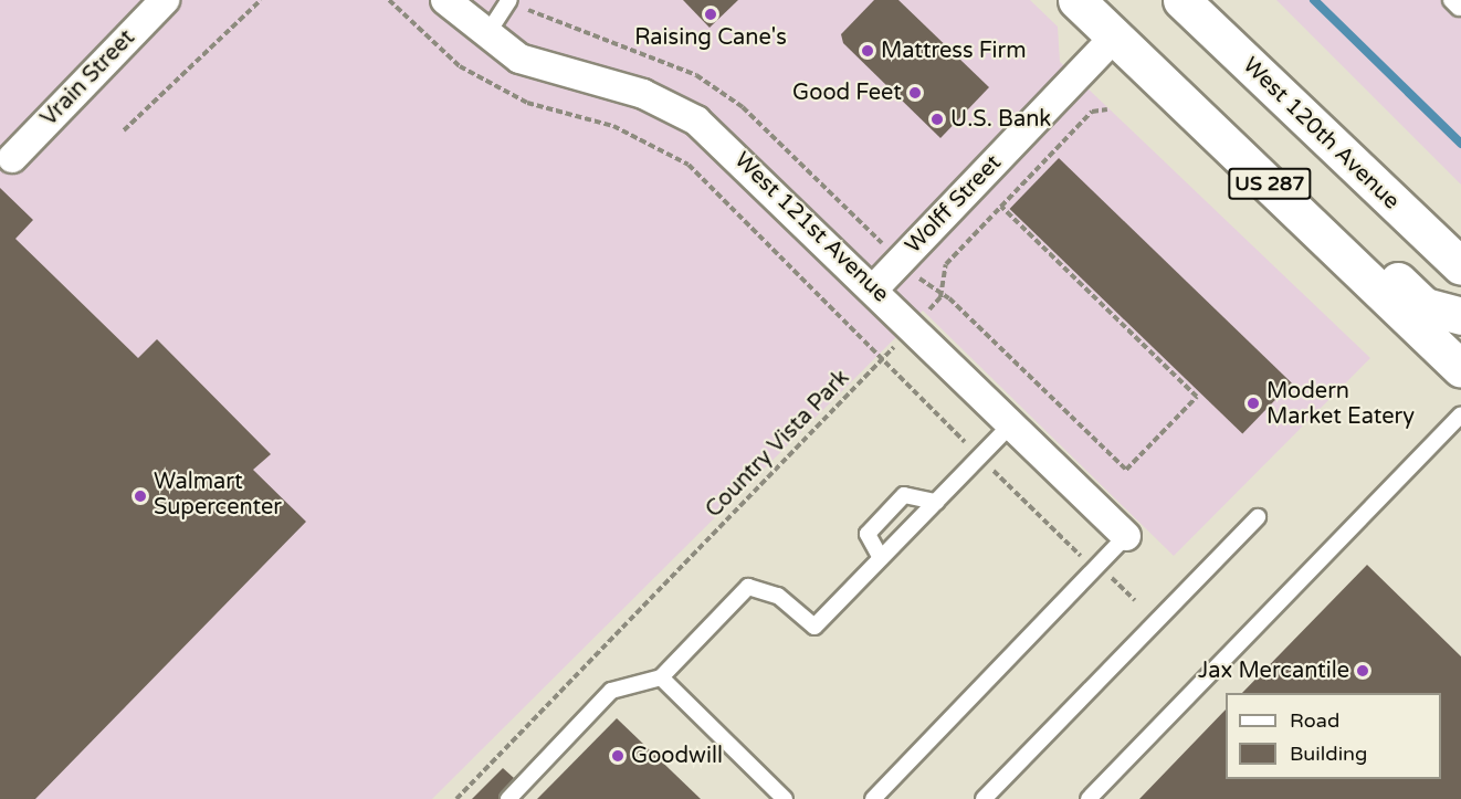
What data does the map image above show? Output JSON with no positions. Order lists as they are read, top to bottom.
{
  "streets": {
    "main road": ["West 120th Avenue", "US 287"],
    "street": ["Vrain Street", "Wolff Street", "West 121st Avenue"],
    "path": ["Country Vista Park"]
  },
  "crossings": [
    ["US 287", "Wolff Street"],
    ["Wolff Street", "West 121st Avenue"],
    ["West 121st Avenue", "Country Vista Park"]
  ],
  "places": [
    "Raising Cane's",
    "Mattress Firm",
    "Good Feet",
    "U.S. Bank",
    "Modern Market Eatery",
    "Walmart Supercenter",
    "Jax Mercantile",
    "Goodwill"
  ],
  "legend": ["Road", "Building"]
}
